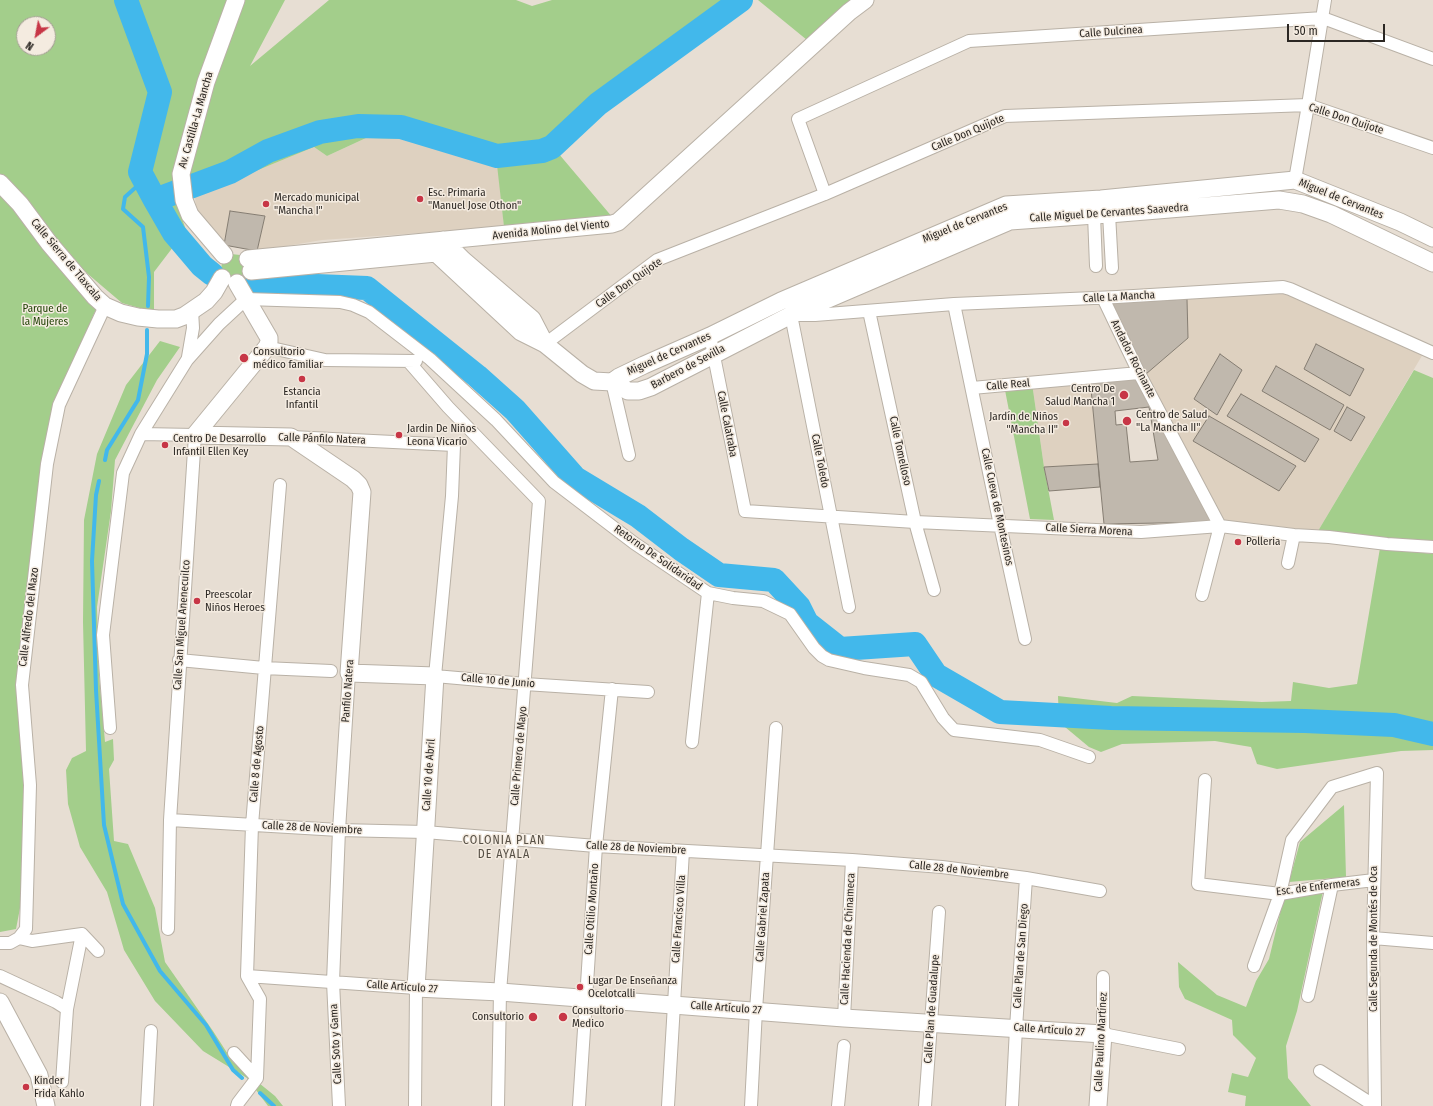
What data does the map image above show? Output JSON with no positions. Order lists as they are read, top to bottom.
{
  "streets": {
    "main road": [
      "Av. Castilla-La Mancha",
      "Miguel de Cervantes",
      "Calle Miguel De Cervantes Saavedra",
      "Avenida Molino del Viento",
      "Calle Sierra de Tlaxcala",
      "Barbero de Sevilla",
      "Calle Pánfilo Natera",
      "Calle 10 de Junio",
      "Panfilo Natera",
      "Calle 10 de Abril",
      "Calle Artículo 27",
      "Calle Paulino Martínez"
    ],
    "street": [
      "Calle Dulcinea",
      "Calle Don Quijote",
      "Calle La Mancha",
      "Andador Rocinante",
      "Calle Real",
      "Calle Calatraba",
      "Calle Tomelloso",
      "Calle Toledo",
      "Calle Cueva de Montesinos",
      "Calle Sierra Morena",
      "Retorno De Solidaridad",
      "Calle Alfredo del Mazo",
      "Calle San Miguel Anenecuilco",
      "Calle Primero de Mayo",
      "Calle 8 de Agosto",
      "Calle 28 de Noviembre",
      "Esc. de Enfermeras",
      "Calle Otilio Montaño",
      "Calle Gabriel Zapata",
      "Calle Francisco Villa",
      "Calle Hacienda de Chinameca",
      "Calle Segunda de Montés de Oca",
      "Calle Plan de San Diego",
      "Calle Plan de Guadalupe",
      "Calle Soto y Gama"
    ]
  },
  "crossings": [
    ["Calle Dulcinea", "Calle Don Quijote"],
    ["Calle Don Quijote", "Barbero de Sevilla"],
    ["Av. Castilla-La Mancha", "Avenida Molino del Viento"],
    ["Av. Castilla-La Mancha", "Calle Sierra de Tlaxcala"],
    ["Miguel de Cervantes", "Barbero de Sevilla"],
    ["Miguel de Cervantes", "Calle Calatraba"],
    ["Calle Miguel De Cervantes Saavedra", "Calle La Mancha"],
    ["Calle Miguel De Cervantes Saavedra", "Barbero de Sevilla"],
    ["Calle Miguel De Cervantes Saavedra", "Calle Toledo"],
    ["Avenida Molino del Viento", "Calle Sierra de Tlaxcala"],
    ["Avenida Molino del Viento", "Barbero de Sevilla"],
    ["Calle Sierra de Tlaxcala", "Calle Alfredo del Mazo"],
    ["Calle La Mancha", "Andador Rocinante"],
    ["Calle La Mancha", "Barbero de Sevilla"],
    ["Calle La Mancha", "Calle Tomelloso"],
    ["Calle La Mancha", "Calle Toledo"],
    ["Calle La Mancha", "Calle Cueva de Montesinos"],
    ["Andador Rocinante", "Calle Real"],
    ["Andador Rocinante", "Calle Sierra Morena"],
    ["Barbero de Sevilla", "Calle Calatraba"],
    ["Barbero de Sevilla", "Calle Toledo"],
    ["Calle Real", "Calle Cueva de Montesinos"],
    ["Calle Calatraba", "Calle Sierra Morena"],
    ["Calle Pánfilo Natera", "Calle San Miguel Anenecuilco"],
    ["Calle Pánfilo Natera", "Panfilo Natera"],
    ["Calle Pánfilo Natera", "Calle 10 de Abril"],
    ["Calle Tomelloso", "Calle Sierra Morena"],
    ["Calle Toledo", "Calle Sierra Morena"],
    ["Calle Cueva de Montesinos", "Calle Sierra Morena"],
    ["Calle San Miguel Anenecuilco", "Calle 28 de Noviembre"],
    ["Calle 10 de Junio", "Panfilo Natera"],
    ["Calle 10 de Junio", "Calle Primero de Mayo"],
    ["Calle 10 de Junio", "Calle 10 de Abril"],
    ["Calle 10 de Junio", "Calle Otilio Montaño"],
    ["Panfilo Natera", "Calle 28 de Noviembre"],
    ["Panfilo Natera", "Calle Artículo 27"],
    ["Panfilo Natera", "Calle Soto y Gama"],
    ["Calle Primero de Mayo", "Calle 28 de Noviembre"],
    ["Calle Primero de Mayo", "Calle Artículo 27"],
    ["Calle 8 de Agosto", "Calle 28 de Noviembre"],
    ["Calle 8 de Agosto", "Calle Artículo 27"],
    ["Calle 10 de Abril", "Calle 28 de Noviembre"],
    ["Calle 10 de Abril", "Calle Artículo 27"],
    ["Calle 28 de Noviembre", "Calle Otilio Montaño"],
    ["Calle 28 de Noviembre", "Calle Gabriel Zapata"],
    ["Calle 28 de Noviembre", "Calle Francisco Villa"],
    ["Calle 28 de Noviembre", "Calle Hacienda de Chinameca"],
    ["Calle 28 de Noviembre", "Calle Plan de San Diego"],
    ["Esc. de Enfermeras", "Calle Segunda de Montés de Oca"],
    ["Calle Otilio Montaño", "Calle Artículo 27"],
    ["Calle Gabriel Zapata", "Calle Artículo 27"],
    ["Calle Francisco Villa", "Calle Artículo 27"],
    ["Calle Hacienda de Chinameca", "Calle Artículo 27"],
    ["Calle Plan de San Diego", "Calle Artículo 27"],
    ["Calle Artículo 27", "Calle Plan de Guadalupe"],
    ["Calle Artículo 27", "Calle Paulino Martínez"],
    ["Calle Artículo 27", "Calle Soto y Gama"]
  ],
  "districts": ["COLONIA PLAN DE AYALA"],
  "parks": ["Parque de la Mujeres"],
  "places": [
    "Esc. Primaria \"Manuel Jose Othon\"",
    "Mercado municipal \"Mancha I\"",
    "Consultorio médico familiar",
    "Estancia Infantil",
    "Centro De Salud Mancha 1",
    "Centro de Salud \"La Mancha II\"",
    "Jardín de Niños \"Mancha II\"",
    "Jardin De Niños Leona Vicario",
    "Centro De Desarrollo Infantil Ellen Key",
    "Polleria",
    "Preescolar Niños Heroes",
    "Lugar De Enseñanza Ocelotcalli",
    "Consultorio",
    "Consultorio Medico",
    "Kinder Frida Kahlo"
  ],
  "scale_bar": "50 m",
  "north": "bottom left"
}
